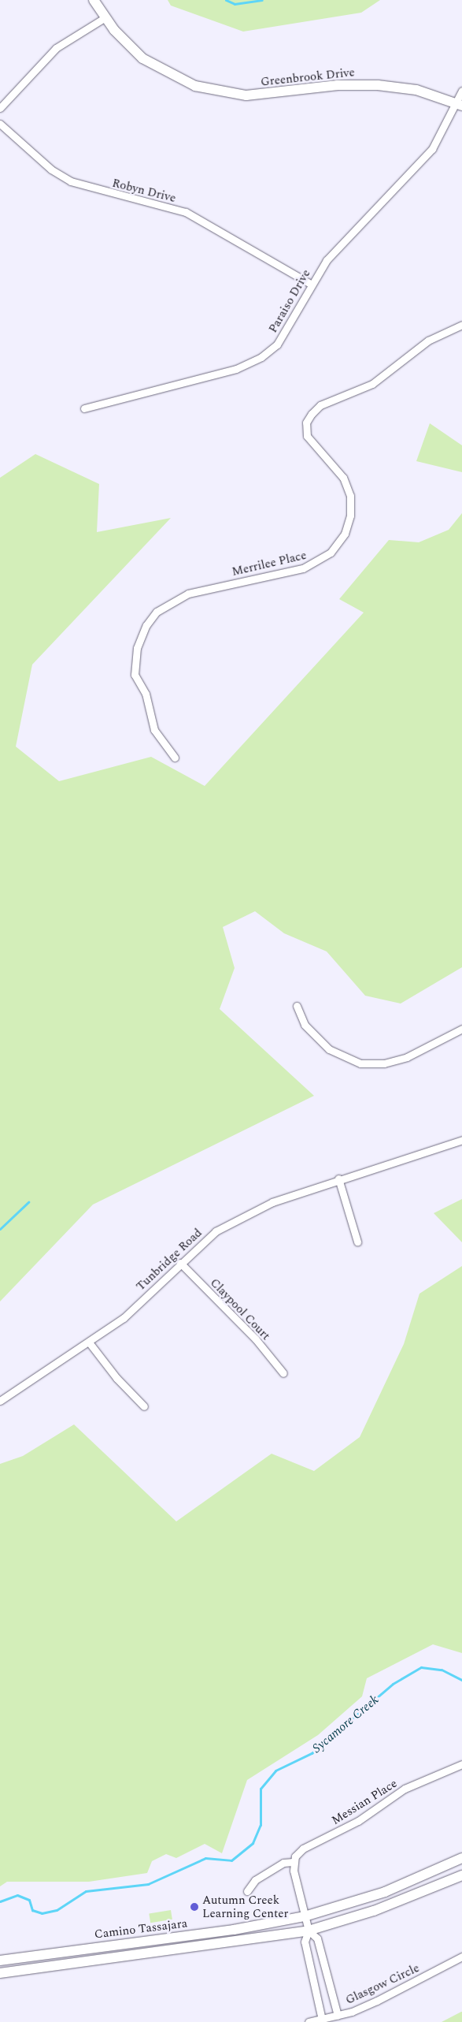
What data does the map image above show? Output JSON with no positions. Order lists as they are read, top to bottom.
{
  "streets": {
    "main road": ["Greenbrook Drive", "Camino Tassajara"],
    "street": [
      "Robyn Drive",
      "Paraiso Drive",
      "Merrilee Place",
      "Tunbridge Road",
      "Claypool Court",
      "Messian Place",
      "Glasgow Circle"
    ]
  },
  "crossings": [
    ["Greenbrook Drive", "Paraiso Drive"],
    ["Robyn Drive", "Paraiso Drive"],
    ["Tunbridge Road", "Claypool Court"]
  ],
  "water": ["Sycamore Creek"],
  "places": ["Autumn Creek Learning Center"]
}
